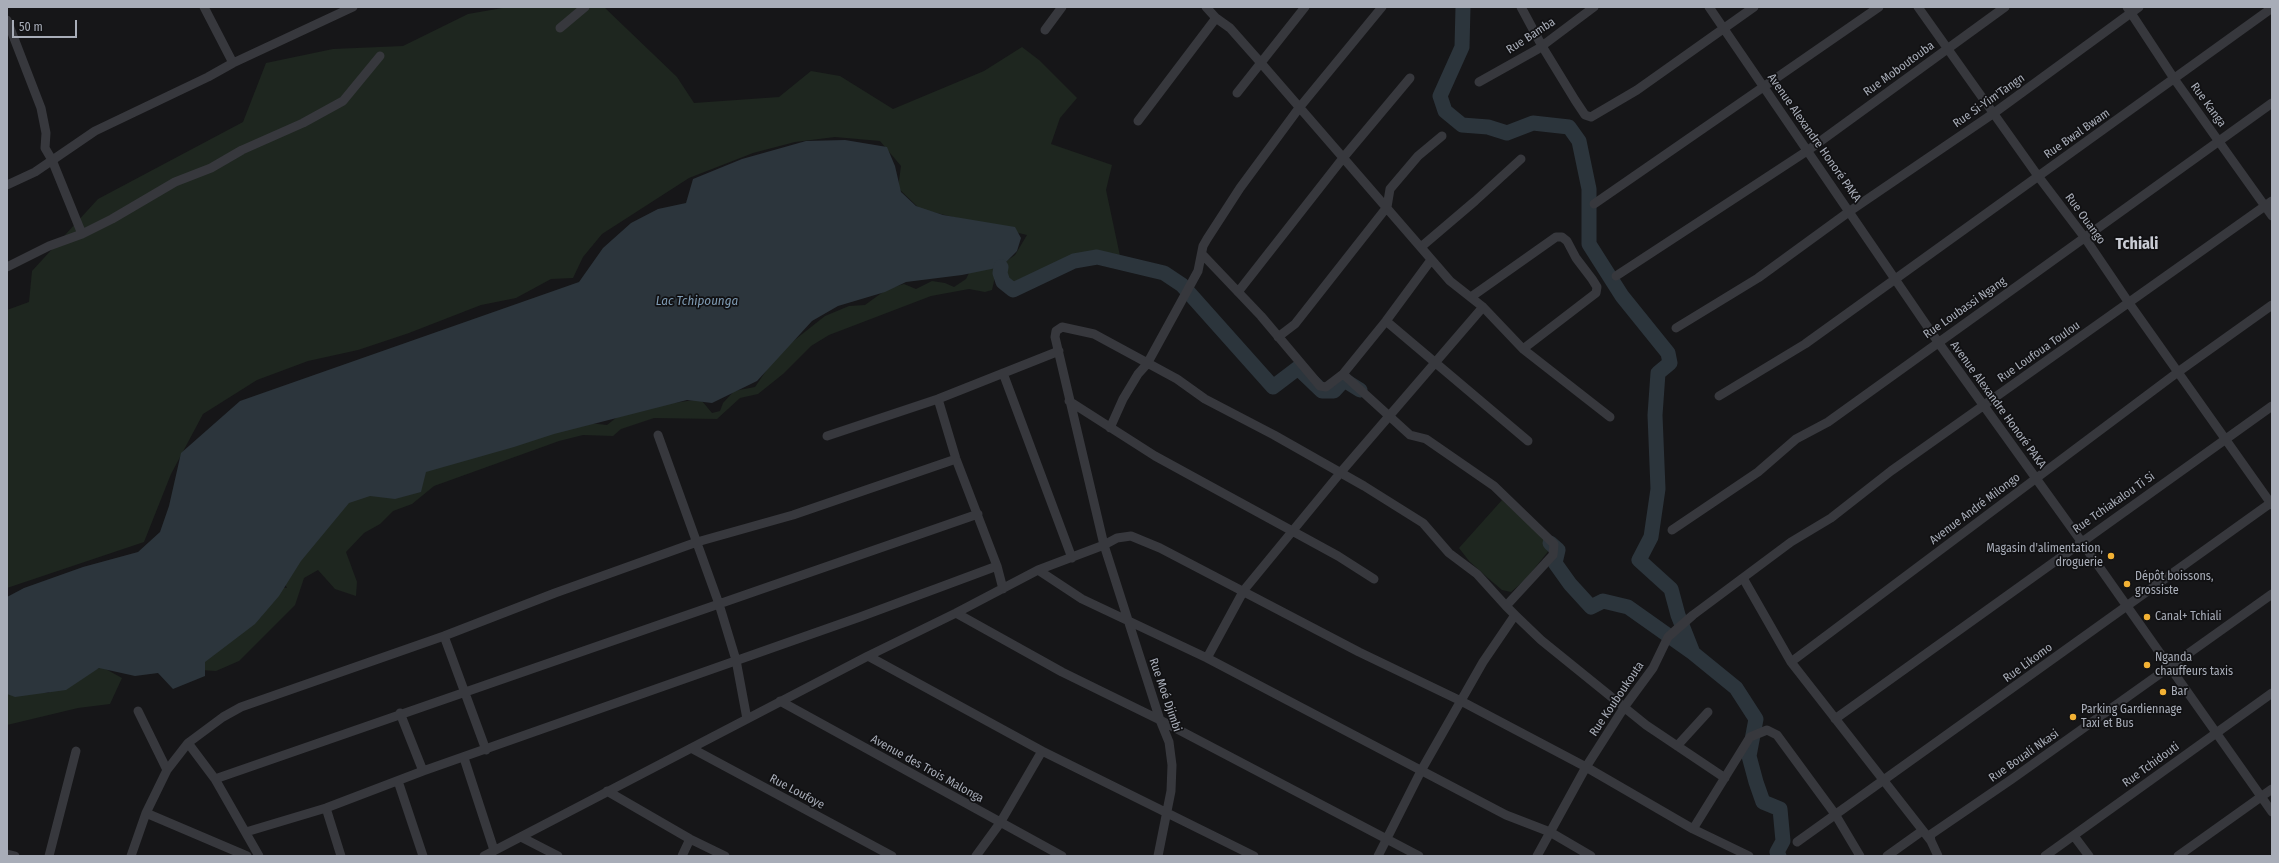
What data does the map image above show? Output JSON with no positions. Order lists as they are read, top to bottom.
{
  "streets": {
    "street": [
      "Rue Bamba",
      "Rue Moboutouba",
      "Rue Si-Yim'Tangn",
      "Rue Kanga",
      "Rue Bwal Bwam",
      "Avenue Alexandre Honoré PAKA",
      "Rue Ouango",
      "Rue Loubassi Ngang",
      "Rue Loufoua Toulou",
      "Rue Tchiakalou Ti Si",
      "Avenue André Milongo",
      "Rue Likomo",
      "Rue Moé Djimbi",
      "Rue Kouboukouta",
      "Rue Bouali Nkasi",
      "Rue Tchidouti",
      "Avenue des Trois Malonga",
      "Rue Loufoye"
    ]
  },
  "crossings": [
    ["Rue Moboutouba", "Avenue Alexandre Honoré PAKA"],
    ["Rue Moboutouba", "Rue Ouango"],
    ["Rue Si-Yim'Tangn", "Rue Kanga"],
    ["Rue Si-Yim'Tangn", "Avenue Alexandre Honoré PAKA"],
    ["Rue Si-Yim'Tangn", "Rue Ouango"],
    ["Rue Kanga", "Rue Bwal Bwam"],
    ["Rue Kanga", "Rue Loubassi Ngang"],
    ["Rue Kanga", "Rue Loufoua Toulou"],
    ["Rue Bwal Bwam", "Avenue Alexandre Honoré PAKA"],
    ["Rue Bwal Bwam", "Rue Ouango"],
    ["Avenue Alexandre Honoré PAKA", "Rue Loubassi Ngang"],
    ["Avenue Alexandre Honoré PAKA", "Rue Loufoua Toulou"],
    ["Avenue Alexandre Honoré PAKA", "Rue Tchiakalou Ti Si"],
    ["Avenue Alexandre Honoré PAKA", "Avenue André Milongo"],
    ["Avenue Alexandre Honoré PAKA", "Rue Likomo"],
    ["Avenue Alexandre Honoré PAKA", "Rue Bouali Nkasi"],
    ["Avenue Alexandre Honoré PAKA", "Rue Tchidouti"],
    ["Rue Ouango", "Rue Loubassi Ngang"],
    ["Rue Ouango", "Rue Loufoua Toulou"],
    ["Rue Ouango", "Rue Tchiakalou Ti Si"],
    ["Rue Ouango", "Avenue André Milongo"],
    ["Rue Ouango", "Rue Likomo"],
    ["Rue Loufoua Toulou", "Rue Kouboukouta"]
  ],
  "districts": ["Tchiali"],
  "water": ["Lac Tchipounga"],
  "places": [
    "Magasin d'alimentation, droguerie",
    "Dépôt boissons, grossiste",
    "Canal+ Tchiali",
    "Nganda chauffeurs taxis",
    "Bar",
    "Parking Gardiennage Taxi et Bus"
  ],
  "scale_bar": "50 m"
}
